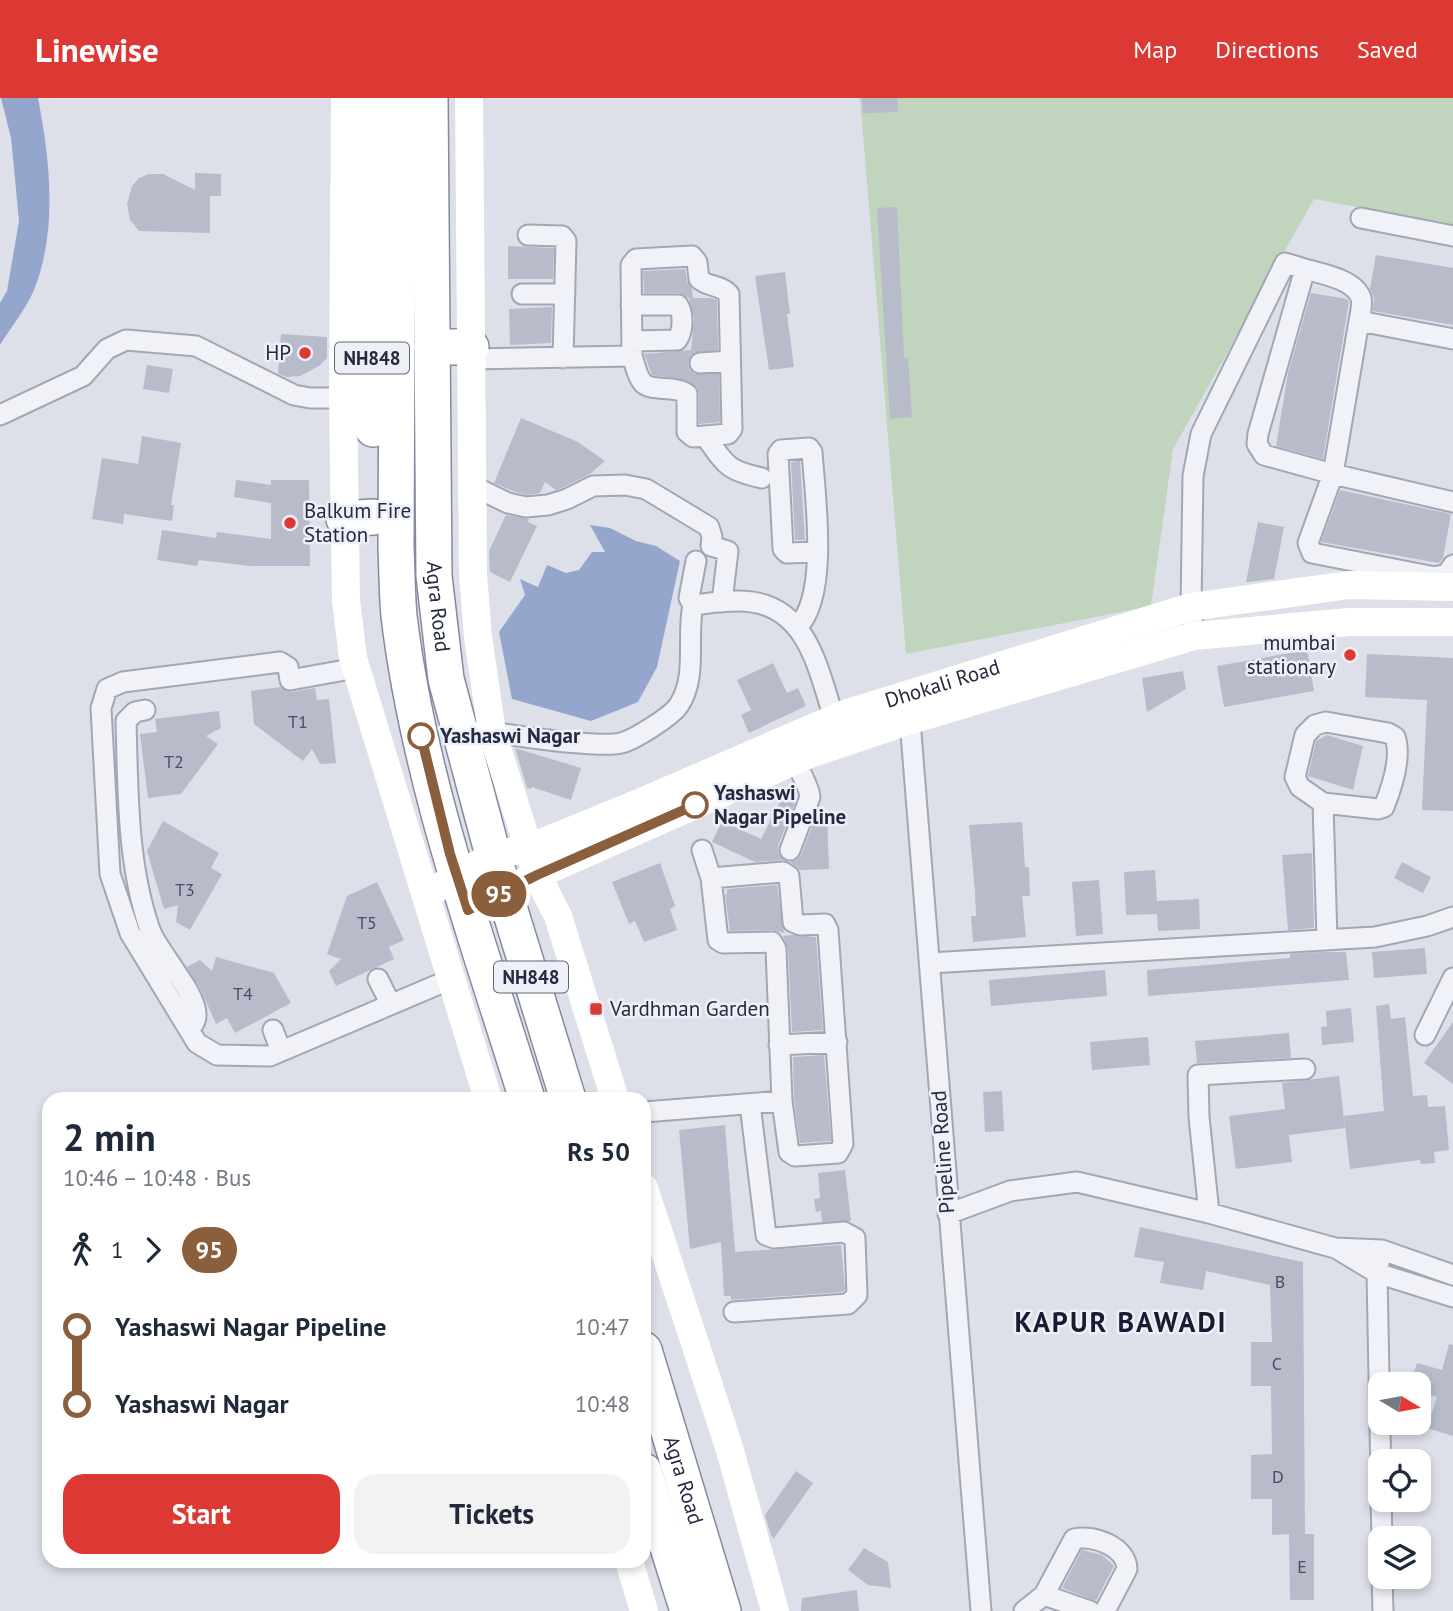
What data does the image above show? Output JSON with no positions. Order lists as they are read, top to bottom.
{
  "streets": {
    "highway": ["NH848", "Agra Road"],
    "street": ["Dhokali Road", "Pipeline Road"]
  },
  "crossings": [
    ["NH848", "Agra Road"],
    ["NH848", "Dhokali Road"],
    ["Agra Road", "Dhokali Road"],
    ["Dhokali Road", "Pipeline Road"]
  ],
  "districts": ["KAPUR BAWADI"],
  "places": {
    "other": [
      "HP",
      "Balkum Fire Station",
      "mumbai stationary",
      "Yashaswi Nagar",
      "Yashaswi Nagar Pipeline"
    ],
    "transit": ["Vardhman Garden"]
  },
  "lines": ["bus line 95"],
  "house_numbers": [
    "T1",
    "T2",
    "T3",
    "T5",
    "T4",
    "B",
    "C",
    "D",
    "E"
  ],
  "north": "right",
  "page": {
    "header": "Linewise",
    "nav": ["Map", "Directions", "Saved"],
    "on_map": "95",
    "heading": ["2 min", "10:46 – 10:48 · Bus", "Rs 50"],
    "legs": ["1", "95"],
    "list": [
      {
        "name": "Yashaswi Nagar Pipeline",
        "value": "10:47"
      },
      {
        "name": "Yashaswi Nagar",
        "value": "10:48"
      }
    ],
    "buttons": ["Start", "Tickets"]
  }
}
